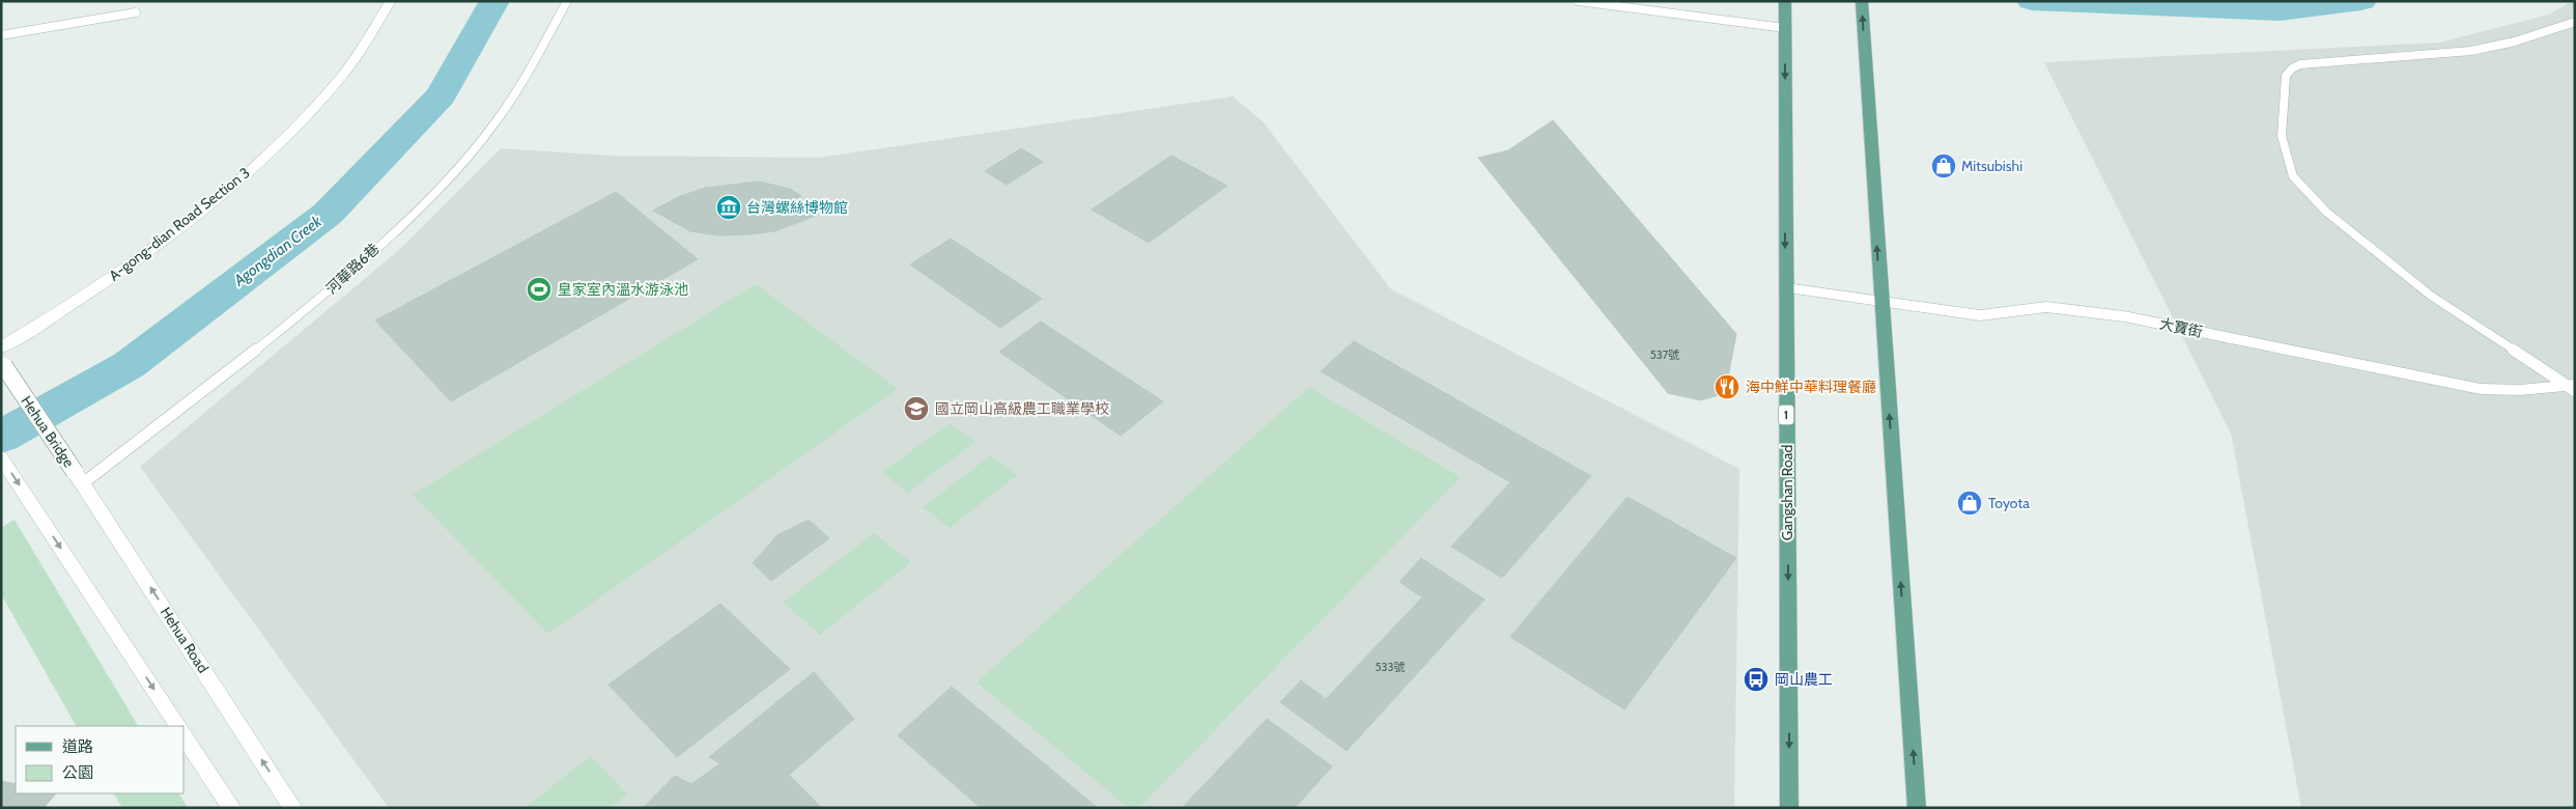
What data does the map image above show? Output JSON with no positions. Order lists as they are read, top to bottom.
{
  "streets": {
    "main road": ["1", "Gangshan Road"],
    "street": [
      "A-gong-dian Road Section 3",
      "大寶街",
      "Hehua Bridge",
      "Hehua Road"
    ],
    "lane": ["河華路6巷"]
  },
  "crossings": [
    ["河華路6巷", "Hehua Bridge"],
    ["河華路6巷", "Hehua Road"],
    ["大寶街", "Gangshan Road"],
    ["1", "Gangshan Road"],
    ["Hehua Bridge", "Hehua Road"]
  ],
  "water": ["Agongdian Creek"],
  "places": {
    "shop": ["Mitsubishi", "Toyota"],
    "museum": ["台灣螺絲博物館"],
    "sports": ["皇家室內溫水游泳池"],
    "restaurant": ["海中鮮中華料理餐廳"],
    "school or university": ["國立岡山高級農工職業學校"],
    "bus stop": ["岡山農工"]
  },
  "house_numbers": ["537號", "533號"],
  "legend": ["道路", "公園"]
}
